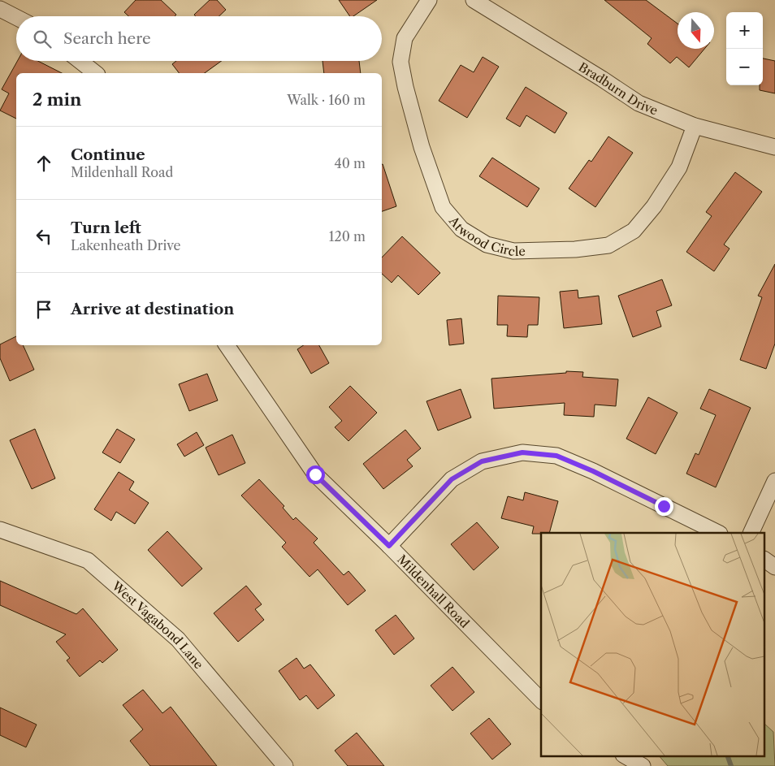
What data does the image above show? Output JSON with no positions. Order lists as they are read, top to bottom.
{
  "streets": {
    "street": [
      "Bradburn Drive",
      "Atwood Circle",
      "Mildenhall Road",
      "West Vagabond Lane"
    ]
  },
  "crossings": [
    ["Bradburn Drive", "Atwood Circle"]
  ],
  "north": "bottom",
  "page": {
    "map_buttons": ["+", "−"],
    "search": "Search here",
    "heading": ["2 min", "Walk · 160 m"],
    "list": [
      ["Continue", "Mildenhall Road", "40 m"],
      ["Turn left", "Lakenheath Drive", "120 m"],
      "Arrive at destination"
    ]
  }
}
